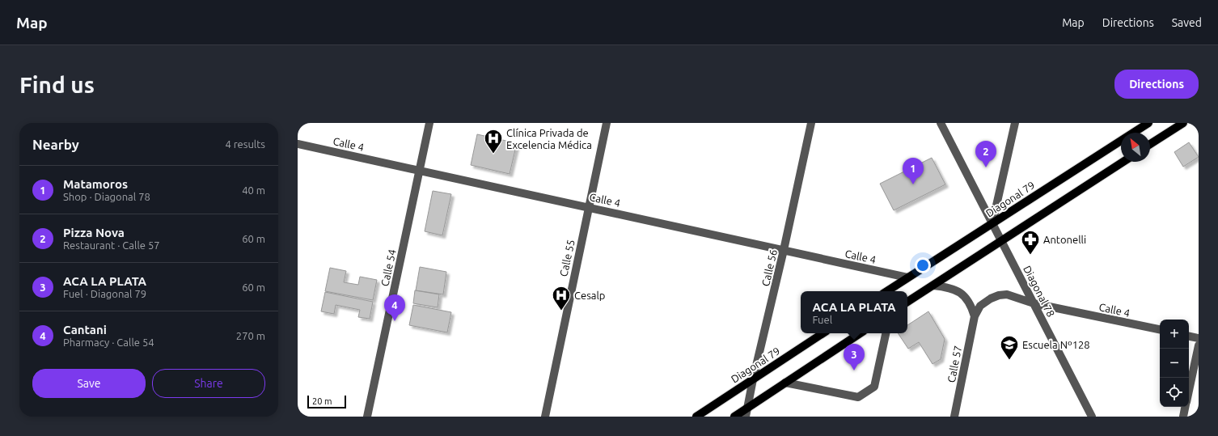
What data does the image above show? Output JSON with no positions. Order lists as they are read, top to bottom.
{
  "streets": {
    "main road": ["Diagonal 79"],
    "street": [
      "Calle 4",
      "Calle 55",
      "Calle 54",
      "Calle 56",
      "Diagonal 78",
      "Calle 57"
    ]
  },
  "crossings": [
    ["Calle 4", "Diagonal 79"],
    ["Calle 4", "Calle 55"],
    ["Calle 4", "Calle 54"],
    ["Calle 4", "Calle 56"],
    ["Calle 4", "Diagonal 78"],
    ["Calle 4", "Calle 57"],
    ["Diagonal 79", "Calle 56"],
    ["Diagonal 79", "Diagonal 78"]
  ],
  "places": {
    "hospital": ["Clínica Privada de Excelencia Médica", "Cesalp"],
    "pharmacy": ["Antonelli"],
    "school or university": ["Escuela Nº128"]
  },
  "scale_bar": "20 m",
  "north": "top left",
  "page": {
    "header": "Map",
    "nav": ["Map", "Directions", "Saved"],
    "buttons": [
      "Directions",
      ["Save", "Share"]
    ],
    "title": "Find us",
    "heading": ["Nearby", "4 results"],
    "pins": [
      "2",
      "1",
      "4",
      "3"
    ],
    "list": [
      {
        "mark": "1",
        "name": "Matamoros",
        "note": "Shop · Diagonal 78",
        "value": "40 m"
      },
      {
        "mark": "2",
        "name": "Pizza Nova",
        "note": "Restaurant · Calle 57",
        "value": "60 m"
      },
      {
        "mark": "3",
        "name": "ACA LA PLATA",
        "note": "Fuel · Diagonal 79",
        "value": "60 m"
      },
      {
        "mark": "4",
        "name": "Cantani",
        "note": "Pharmacy · Calle 54",
        "value": "270 m"
      }
    ],
    "popup": ["ACA LA PLATA", "Fuel"],
    "map_buttons": ["+", "−"],
    "scale": "20 m"
  }
}
